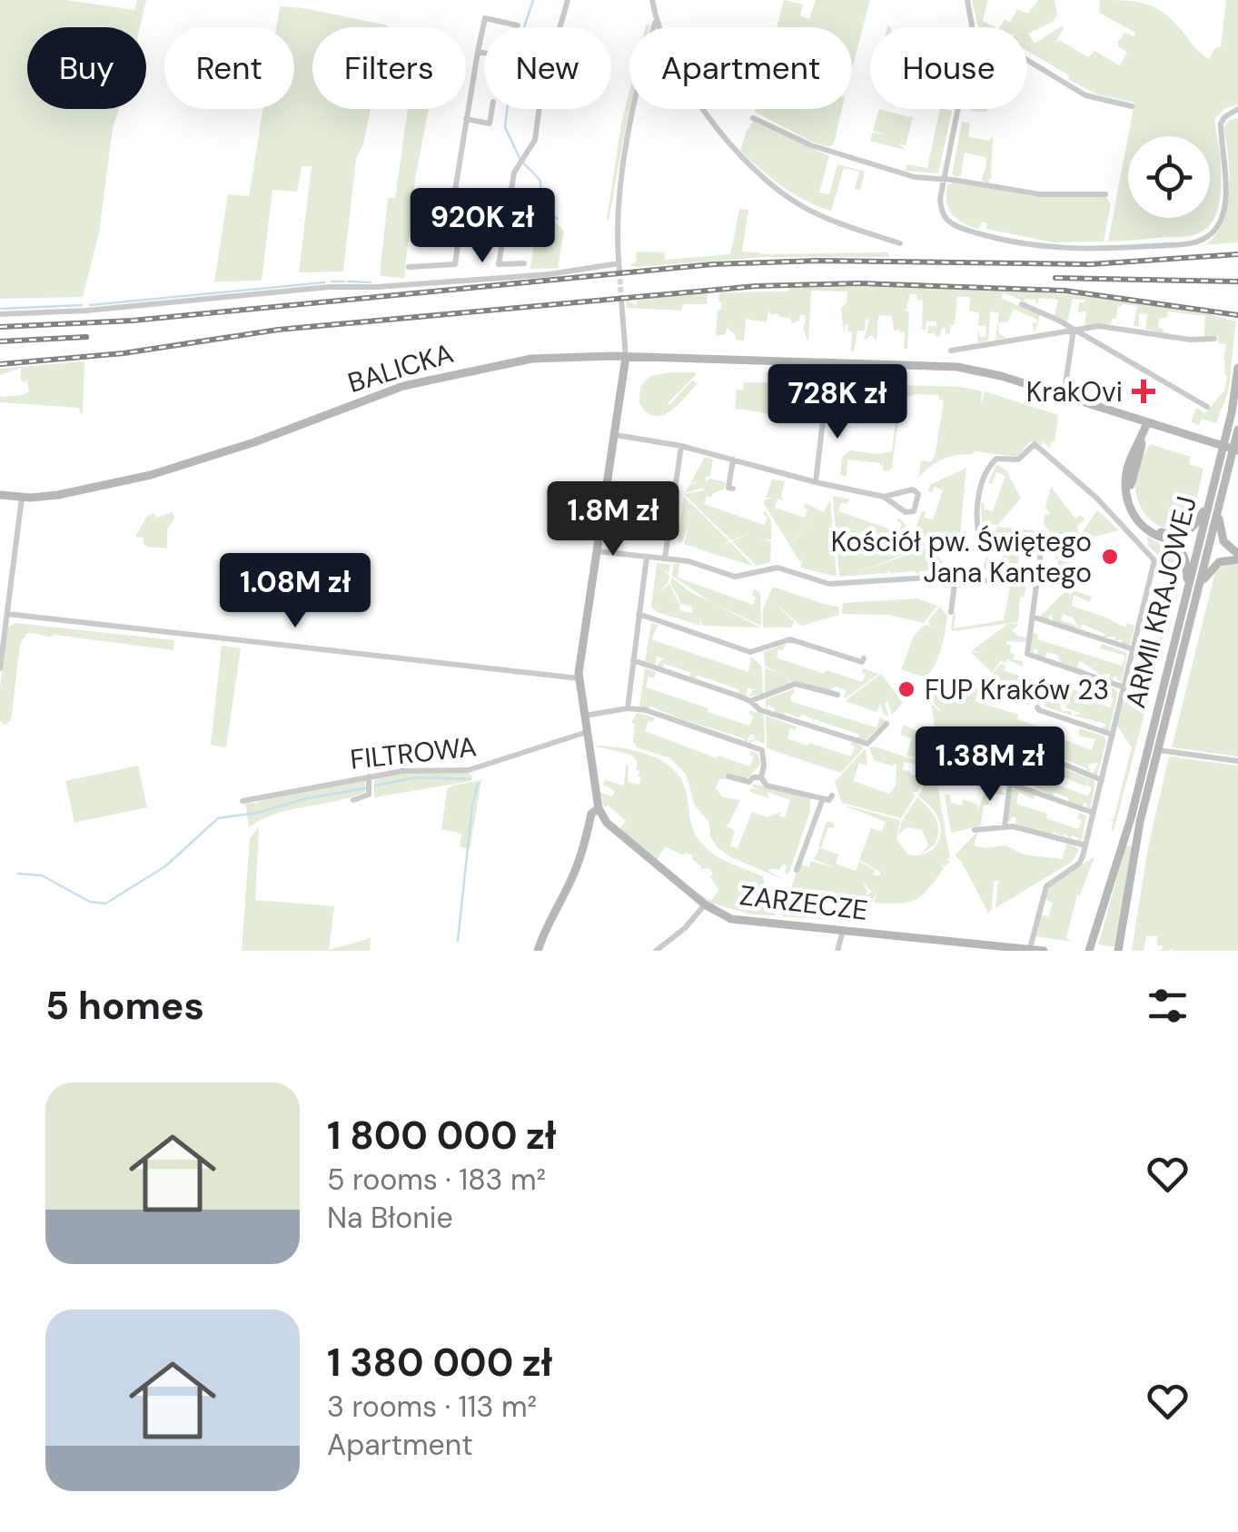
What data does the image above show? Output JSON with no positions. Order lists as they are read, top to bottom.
{
  "streets": {
    "street": [
      "BALICKA",
      "ARMII KRAJOWEJ",
      "FILTROWA",
      "ZARZECZE"
    ]
  },
  "places": {
    "health": ["KrakOvi"],
    "other": ["Kościół pw. Świętego Jana Kantego", "FUP Kraków 23"]
  },
  "page": {
    "chip": [
      "Buy",
      "Rent",
      "Filters",
      "New",
      "Apartment",
      "House"
    ],
    "price": [
      "920K zł",
      "728K zł",
      "1.8M zł",
      "1.08M zł",
      "1.38M zł"
    ],
    "heading": "5 homes",
    "list": [
      {
        "name": "1 800 000 zł",
        "note": "5 rooms · 183 m² · Na Błonie"
      },
      {
        "name": "1 380 000 zł",
        "note": "3 rooms · 113 m² · Apartment"
      }
    ]
  }
}
